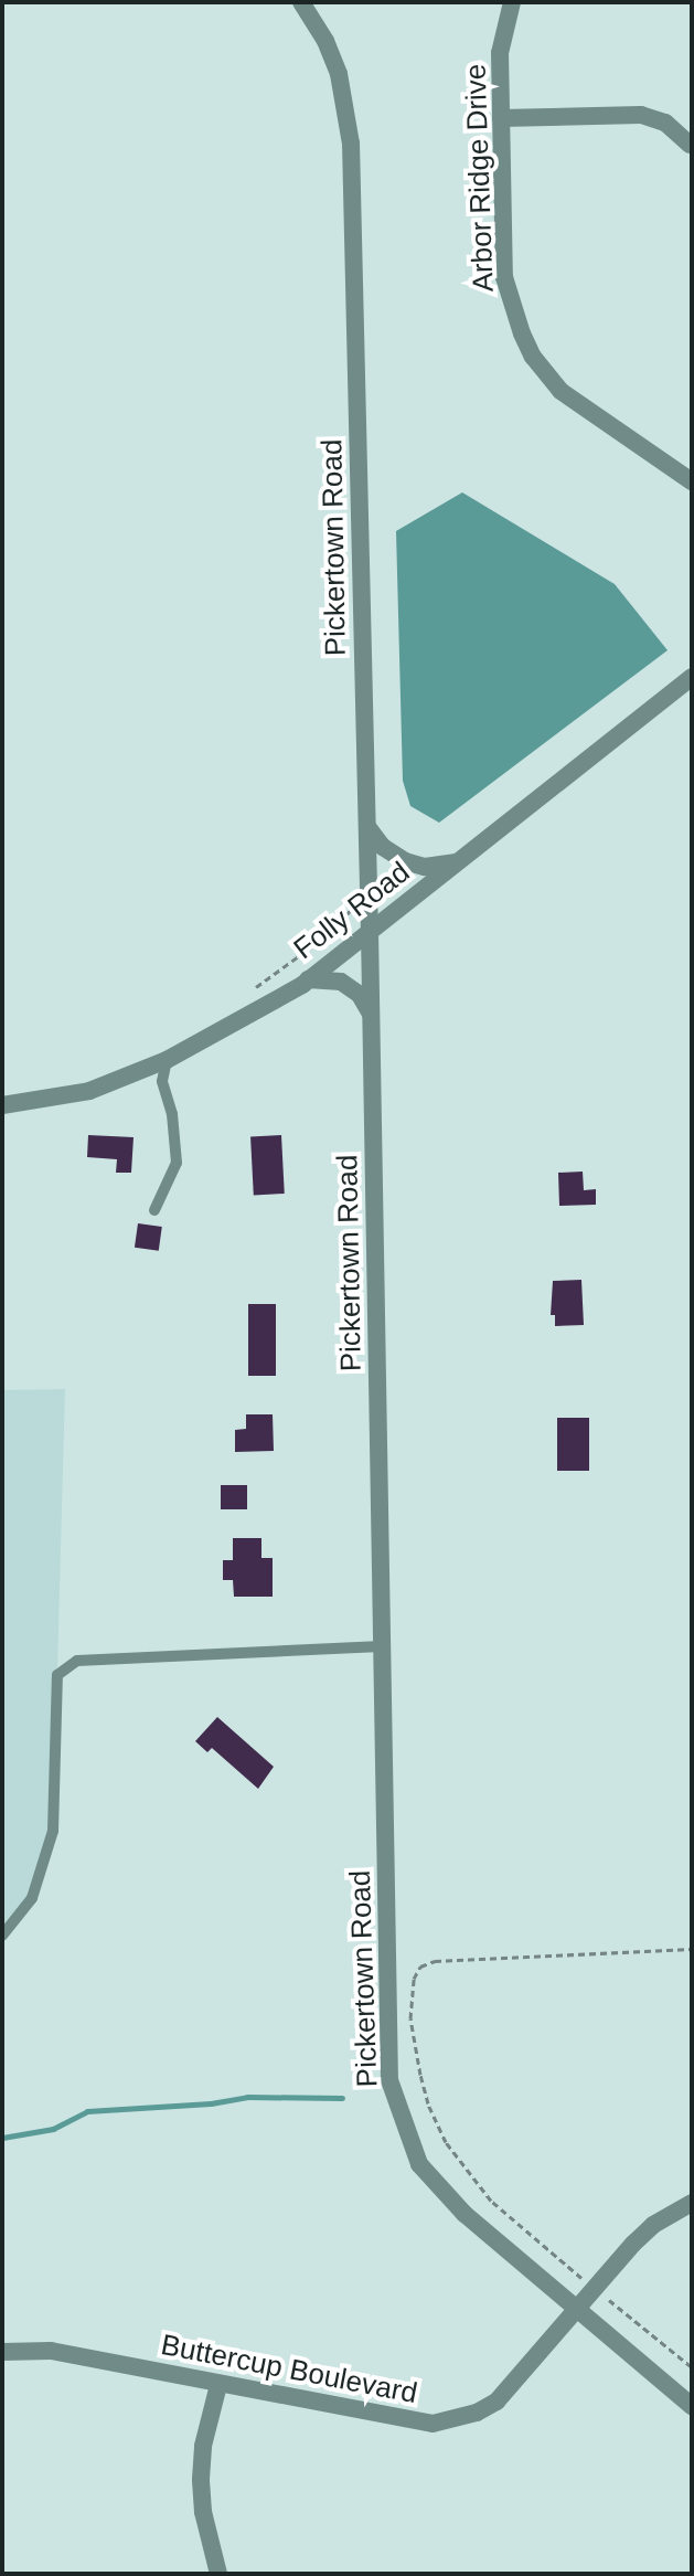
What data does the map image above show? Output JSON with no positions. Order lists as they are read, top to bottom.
{
  "streets": {
    "street": [
      "Arbor Ridge Drive",
      "Pickertown Road",
      "Folly Road",
      "Buttercup Boulevard"
    ]
  },
  "crossings": [
    ["Pickertown Road", "Folly Road"],
    ["Pickertown Road", "Buttercup Boulevard"]
  ]
}
